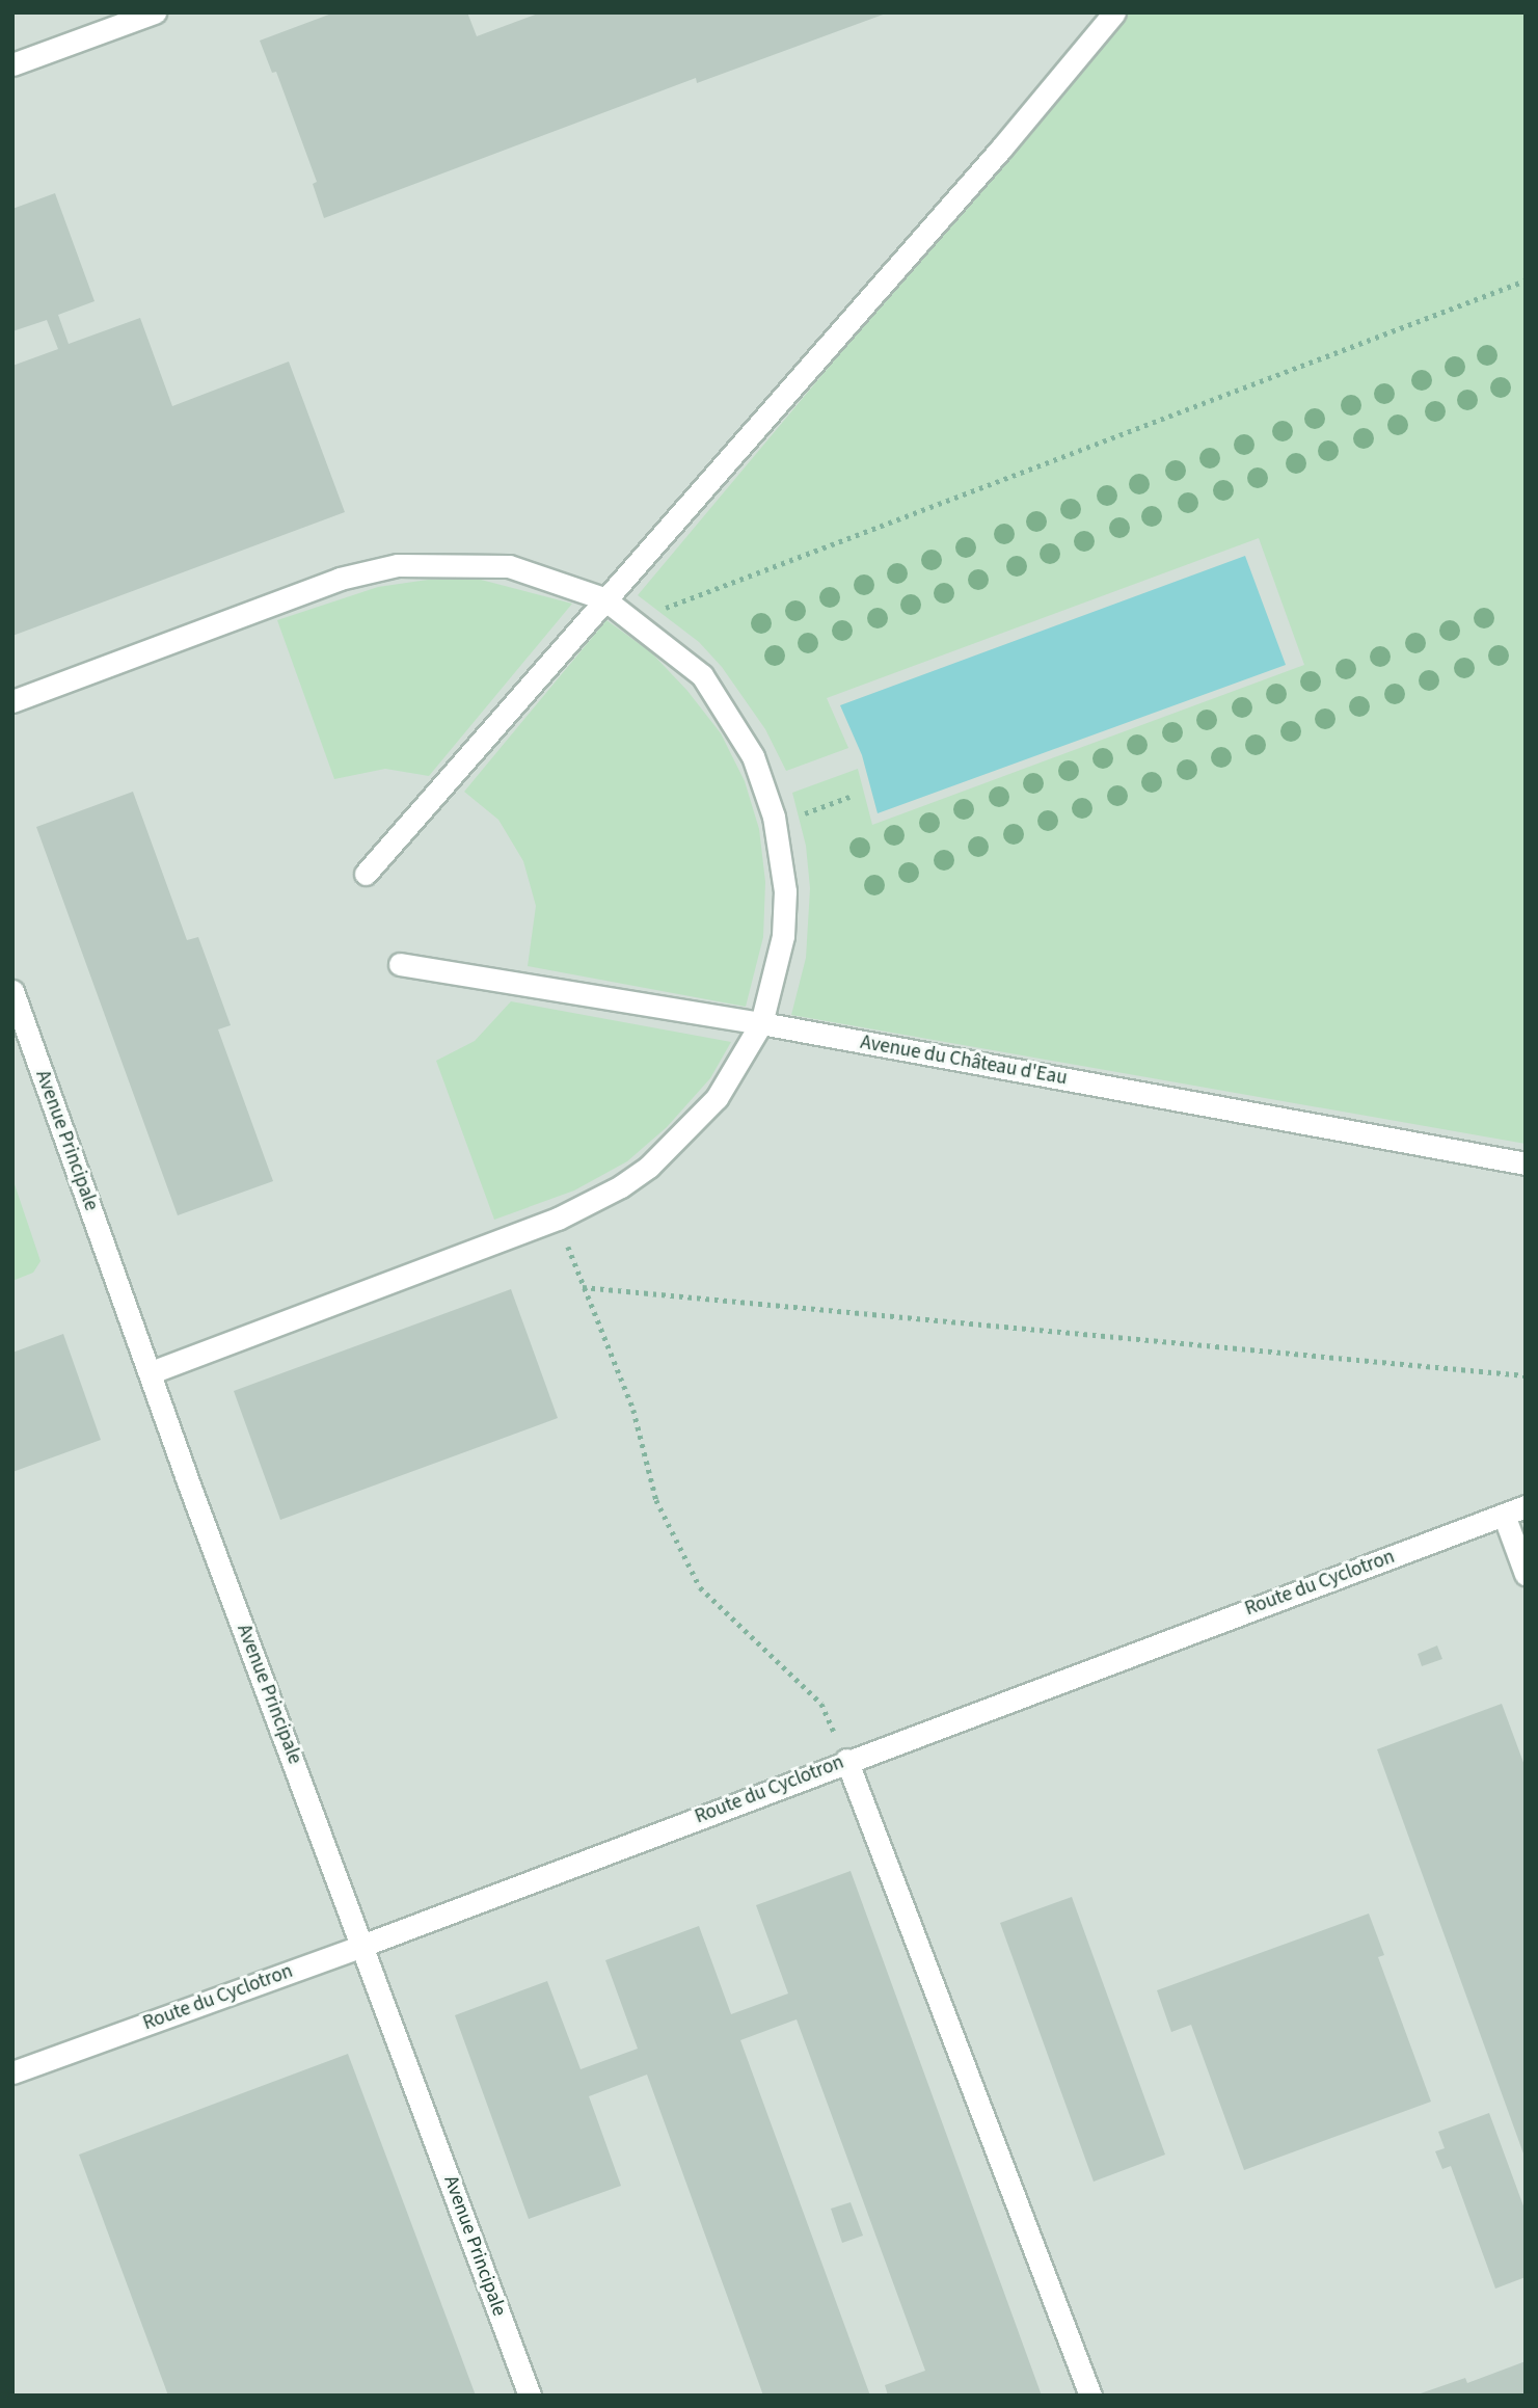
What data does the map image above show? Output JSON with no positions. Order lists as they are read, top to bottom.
{
  "streets": {
    "lane": ["Avenue du Château d'Eau", "Avenue Principale", "Route du Cyclotron"]
  },
  "crossings": [
    ["Avenue Principale", "Route du Cyclotron"]
  ]
}
